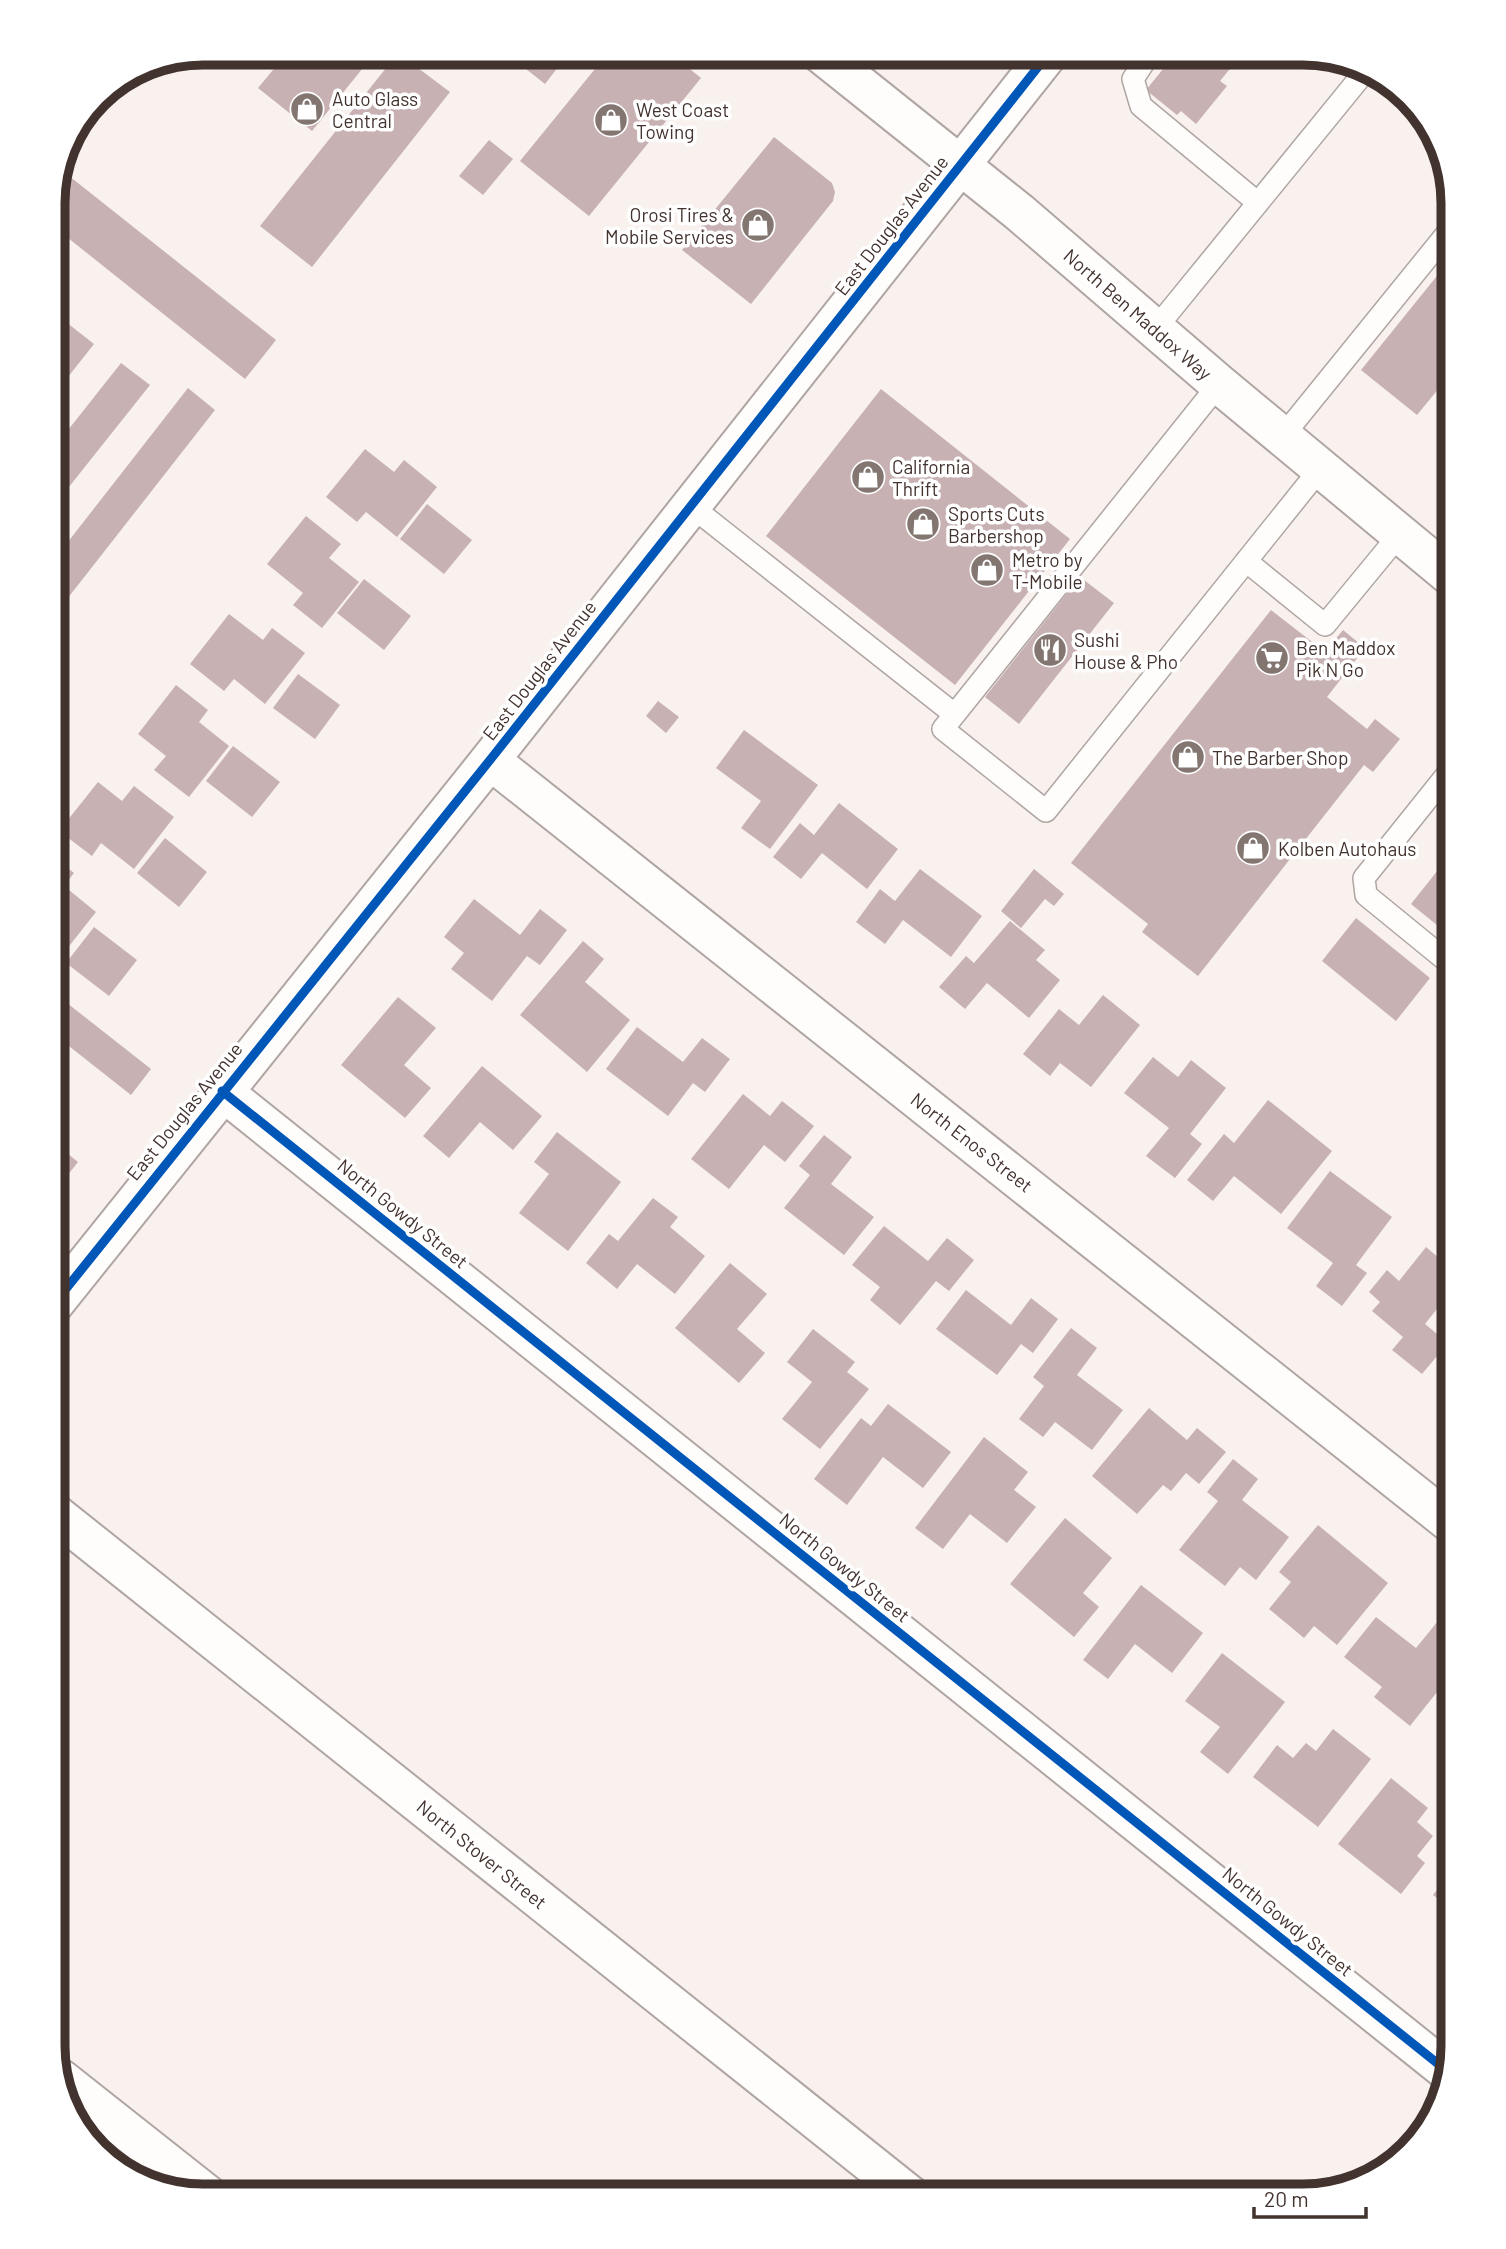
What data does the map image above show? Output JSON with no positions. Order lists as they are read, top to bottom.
{
  "streets": {
    "street": [
      "East Douglas Avenue",
      "North Ben Maddox Way",
      "North Enos Street",
      "North Gowdy Street",
      "North Stover Street"
    ]
  },
  "crossings": [
    ["East Douglas Avenue", "North Ben Maddox Way"],
    ["East Douglas Avenue", "North Enos Street"],
    ["East Douglas Avenue", "North Gowdy Street"]
  ],
  "places": {
    "shop": [
      "Auto Glass Central",
      "West Coast Towing",
      "Orosi Tires & Mobile Services",
      "California Thrift",
      "Sports Cuts Barbershop",
      "Metro by T-Mobile",
      "The Barber Shop",
      "Kolben Autohaus"
    ],
    "restaurant": ["Sushi House & Pho"],
    "supermarket": ["Ben Maddox Pik N Go"]
  },
  "scale_bar": "20 m"
}
